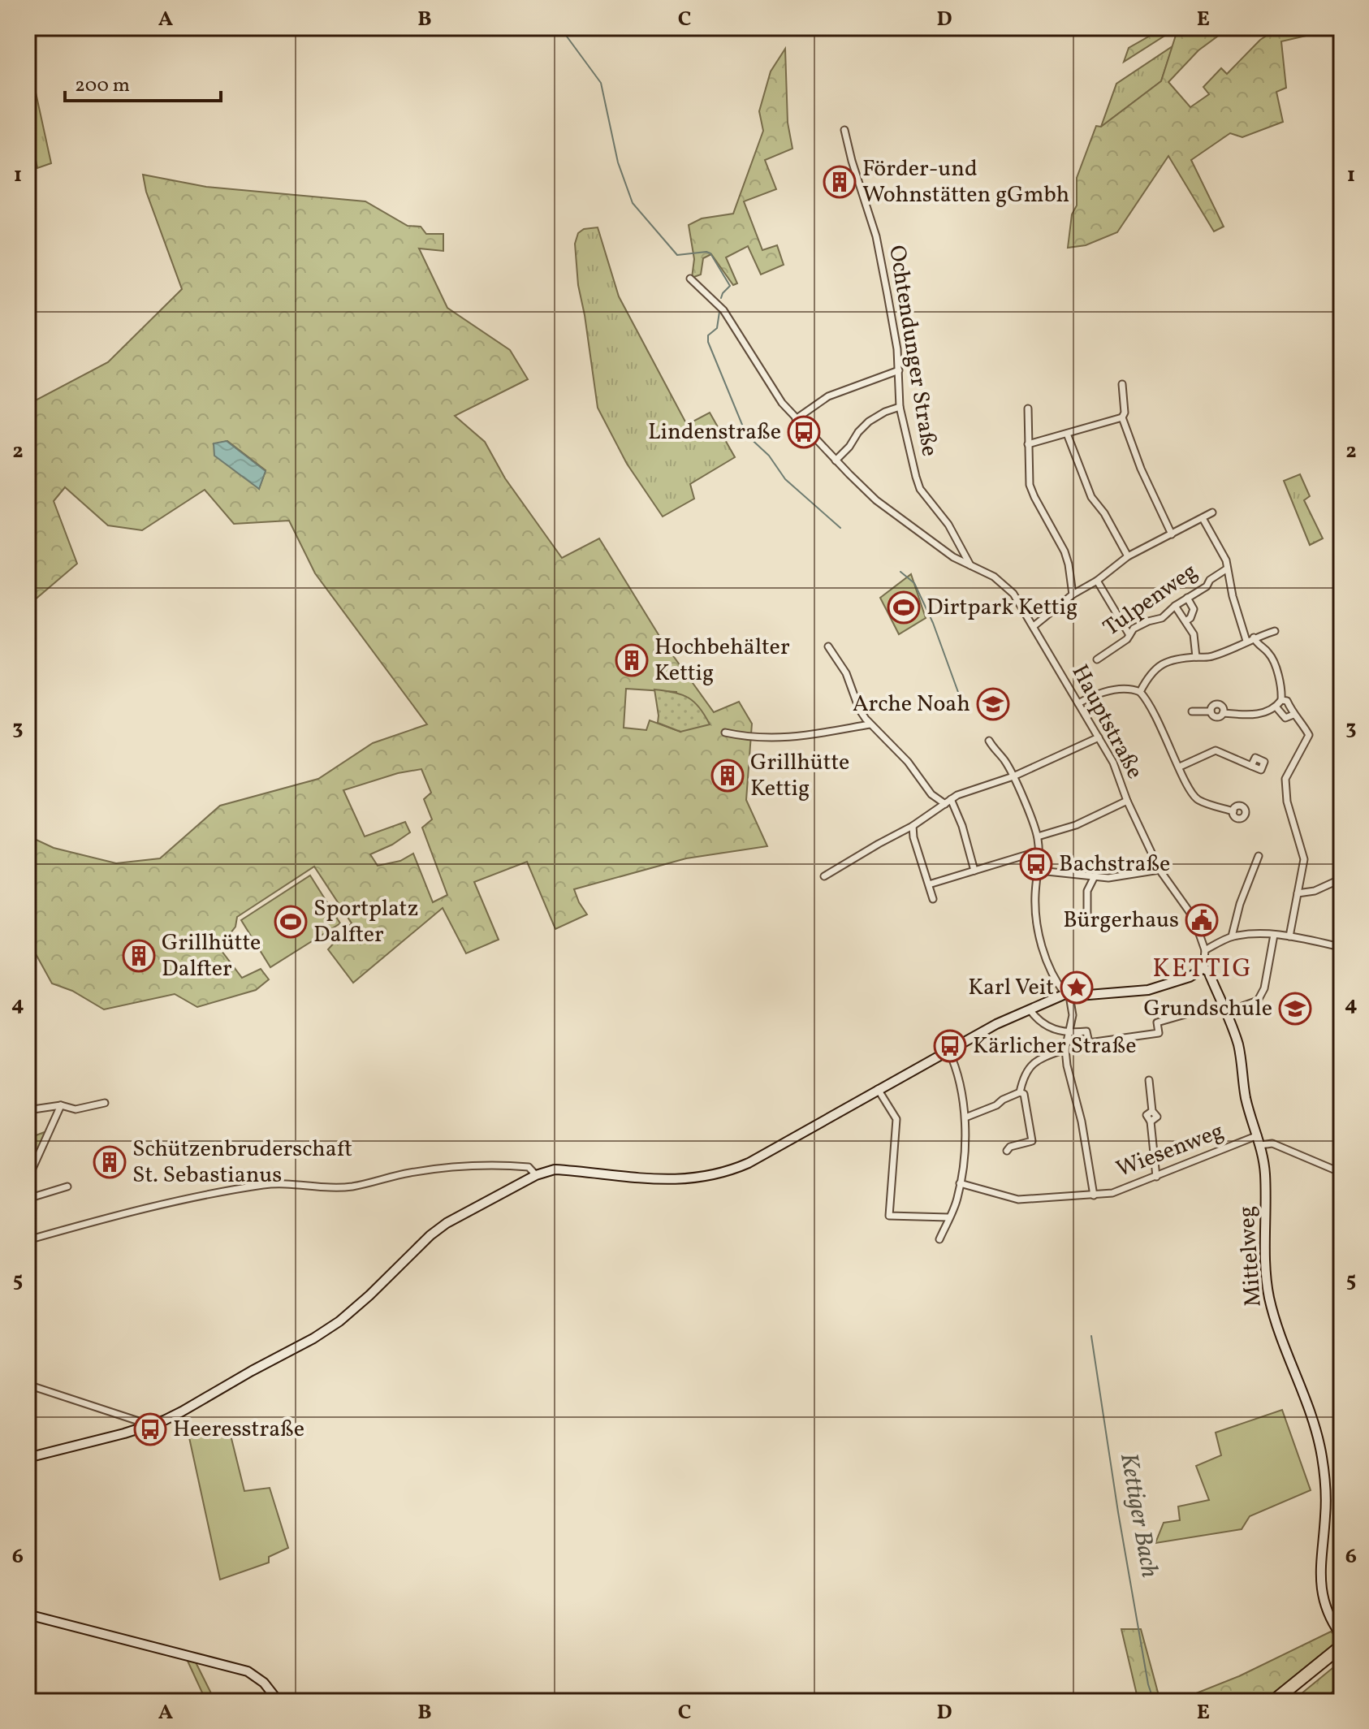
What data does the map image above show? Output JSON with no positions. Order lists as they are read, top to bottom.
{
  "streets": {
    "street": [
      "Ochtendunger Straße",
      "Tulpenweg",
      "Hauptstraße",
      "Wiesenweg",
      "Mittelweg"
    ]
  },
  "crossings": [
    ["Ochtendunger Straße", "Hauptstraße"],
    ["Wiesenweg", "Mittelweg"]
  ],
  "districts": ["KETTIG"],
  "water": ["Kettiger Bach"],
  "places": {
    "building": [
      "Förder-und Wohnstätten gGmbh",
      "Hochbehälter Kettig",
      "Grillhütte Kettig",
      "Grillhütte Dalfter",
      "Schützenbruderschaft St. Sebastianus"
    ],
    "bus stop": [
      "Lindenstraße",
      "Bachstraße",
      "Kärlicher Straße",
      "Heeresstraße"
    ],
    "sports": ["Dirtpark Kettig", "Sportplatz Dalfter"],
    "school or university": ["Arche Noah", "Grundschule"],
    "public building": ["Bürgerhaus"],
    "place": ["Karl Veit"]
  },
  "scale_bar": "200 m",
  "grid": {
    "columns": [
      "A",
      "B",
      "C",
      "D",
      "E"
    ],
    "rows": [
      "1",
      "2",
      "3",
      "4",
      "5",
      "6"
    ]
  }
}
